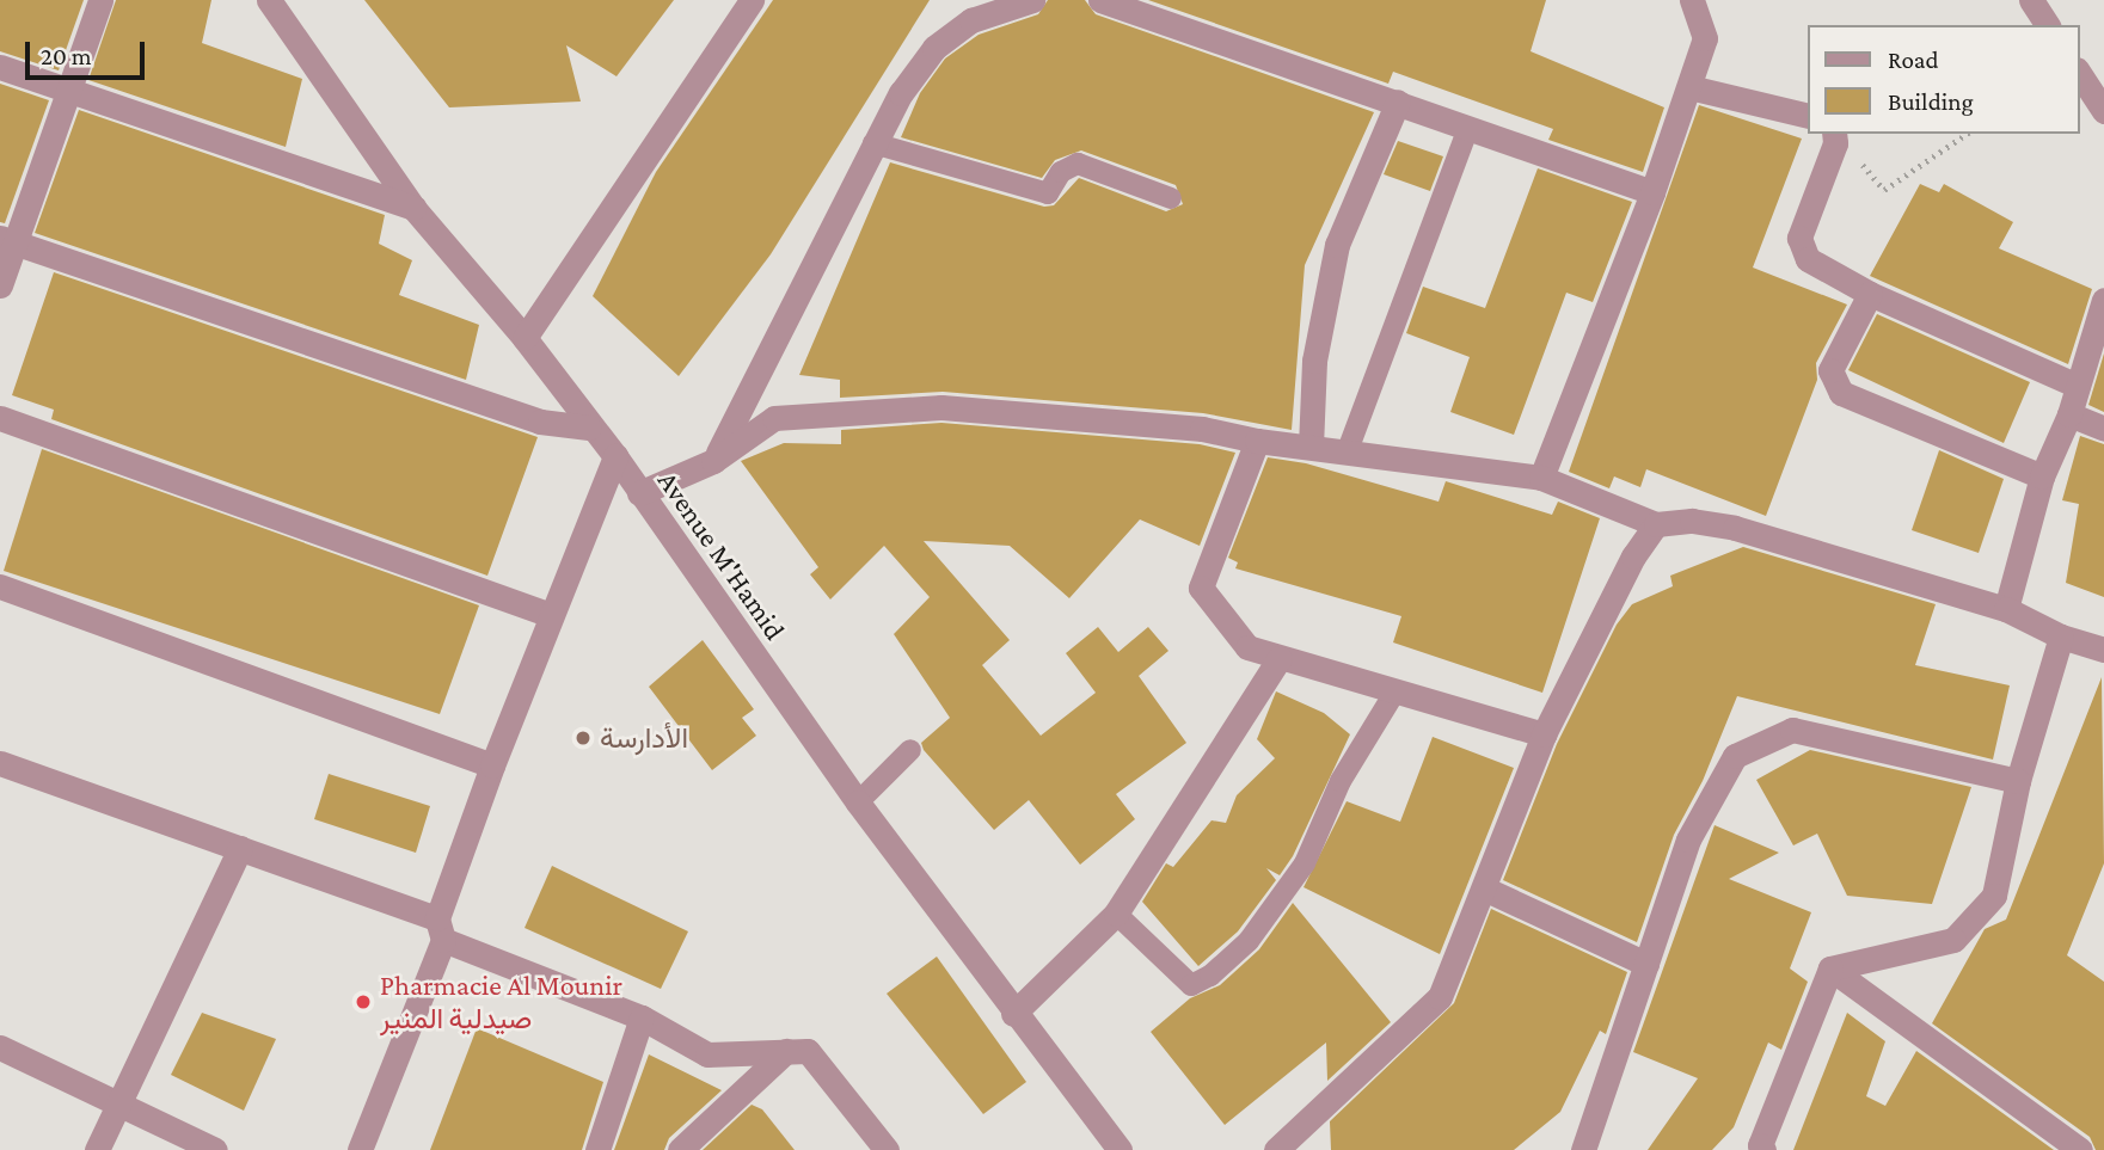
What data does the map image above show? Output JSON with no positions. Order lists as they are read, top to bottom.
{
  "streets": {
    "street": ["Avenue M'Hamid"]
  },
  "places": ["الأدارسة", "Pharmacie Al Mounir صيدلية المنير"],
  "legend": ["Road", "Building"],
  "scale_bar": "20 m"
}
